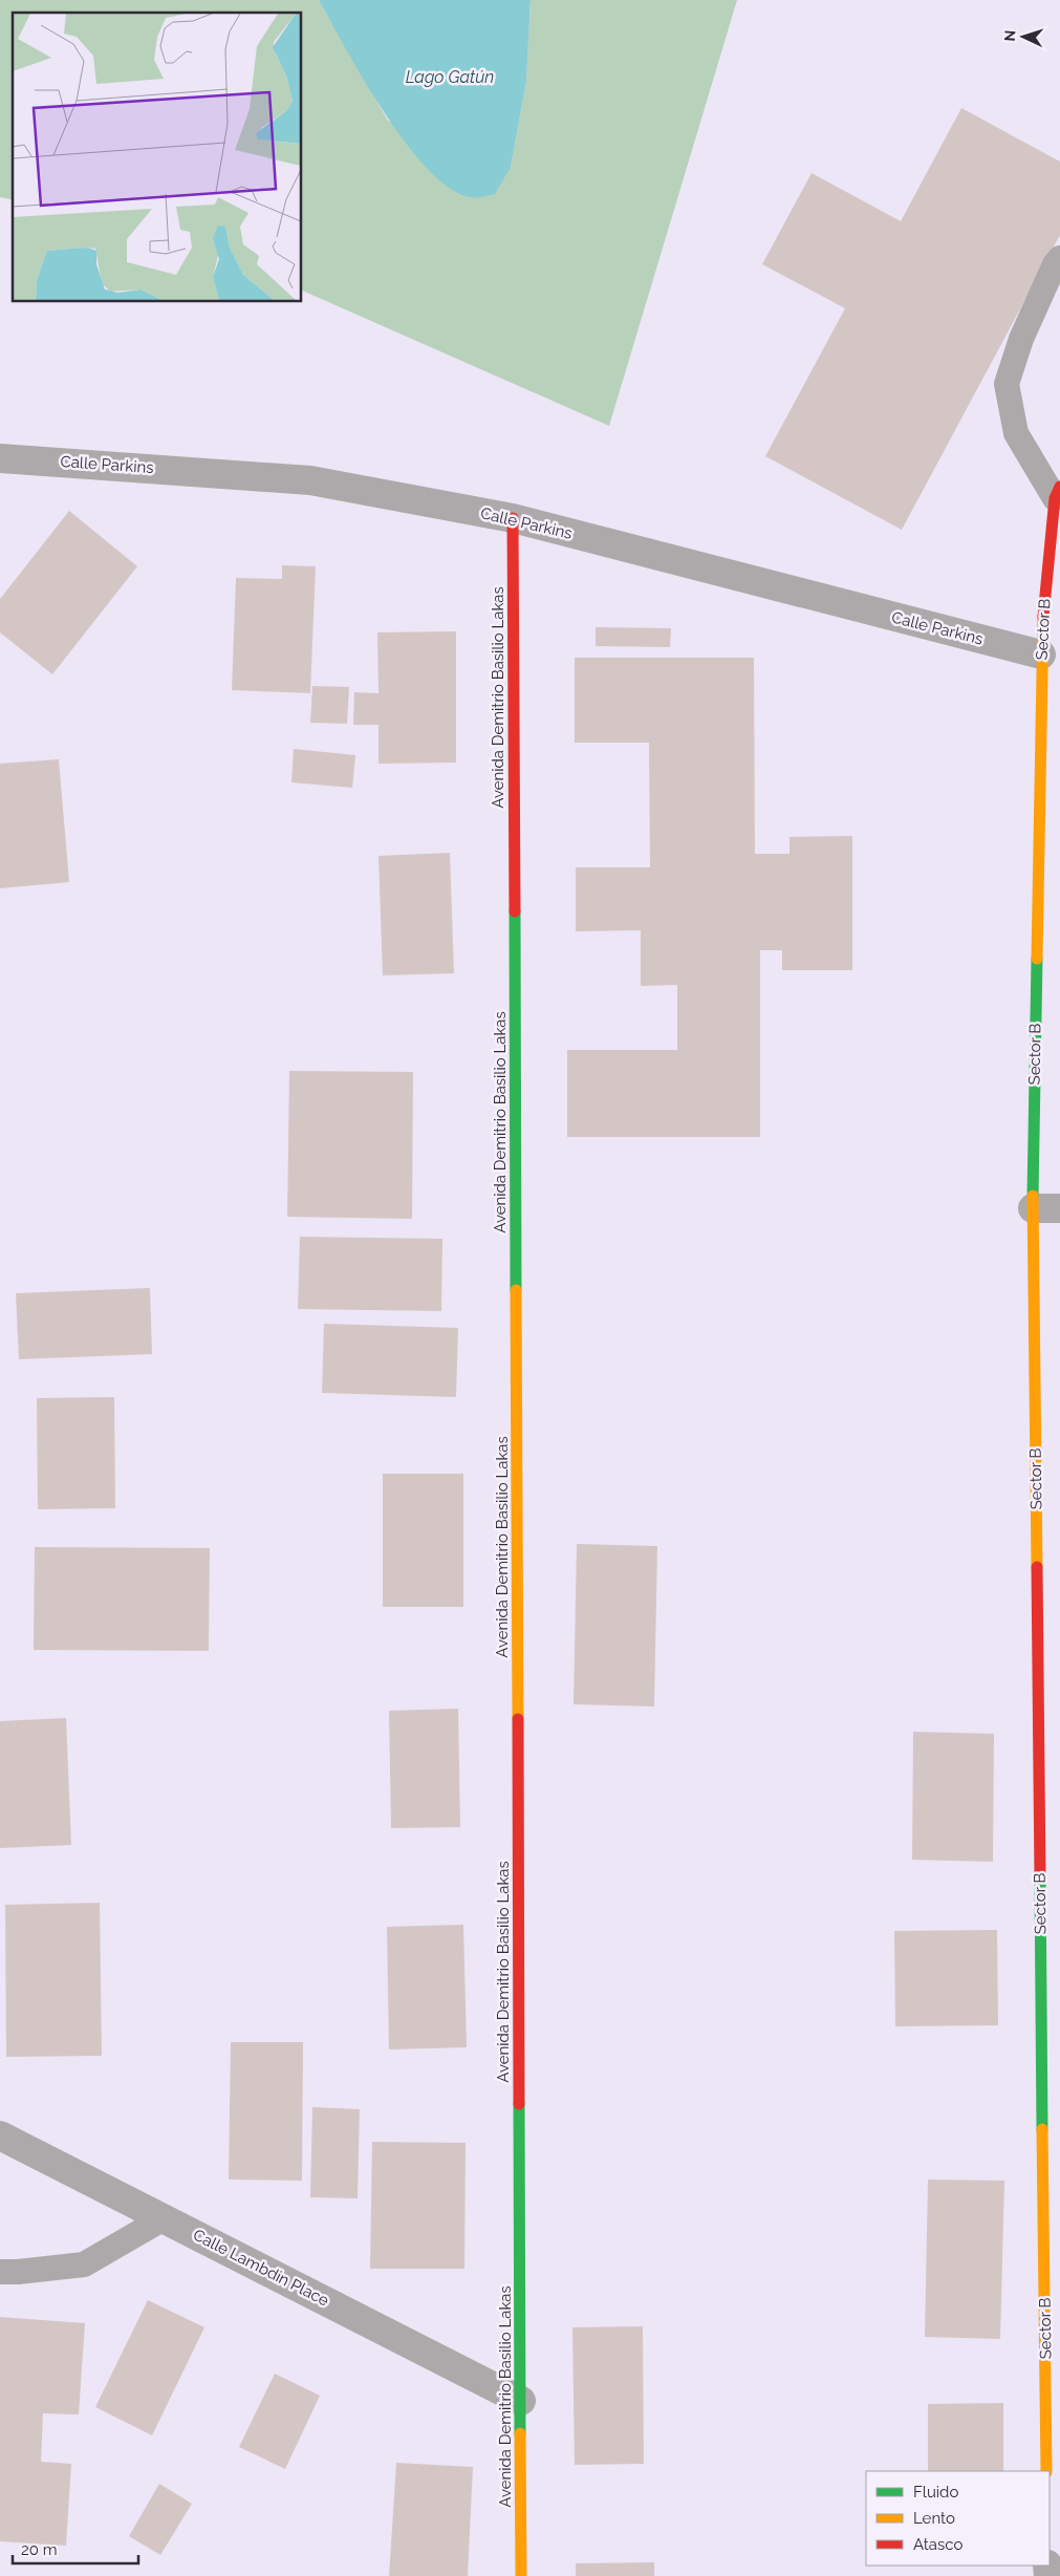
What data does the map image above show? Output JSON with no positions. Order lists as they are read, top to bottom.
{
  "streets": {
    "street": [
      "Calle Parkins",
      "Sector B",
      "Avenida Demitrio Basilio Lakas",
      "Calle Lambdin Place"
    ]
  },
  "crossings": [
    ["Calle Parkins", "Sector B"],
    ["Calle Parkins", "Avenida Demitrio Basilio Lakas"],
    ["Avenida Demitrio Basilio Lakas", "Calle Lambdin Place"]
  ],
  "water": ["Lago Gatún"],
  "legend": ["Fluido", "Lento", "Atasco"],
  "scale_bar": "20 m",
  "north": "left"
}
